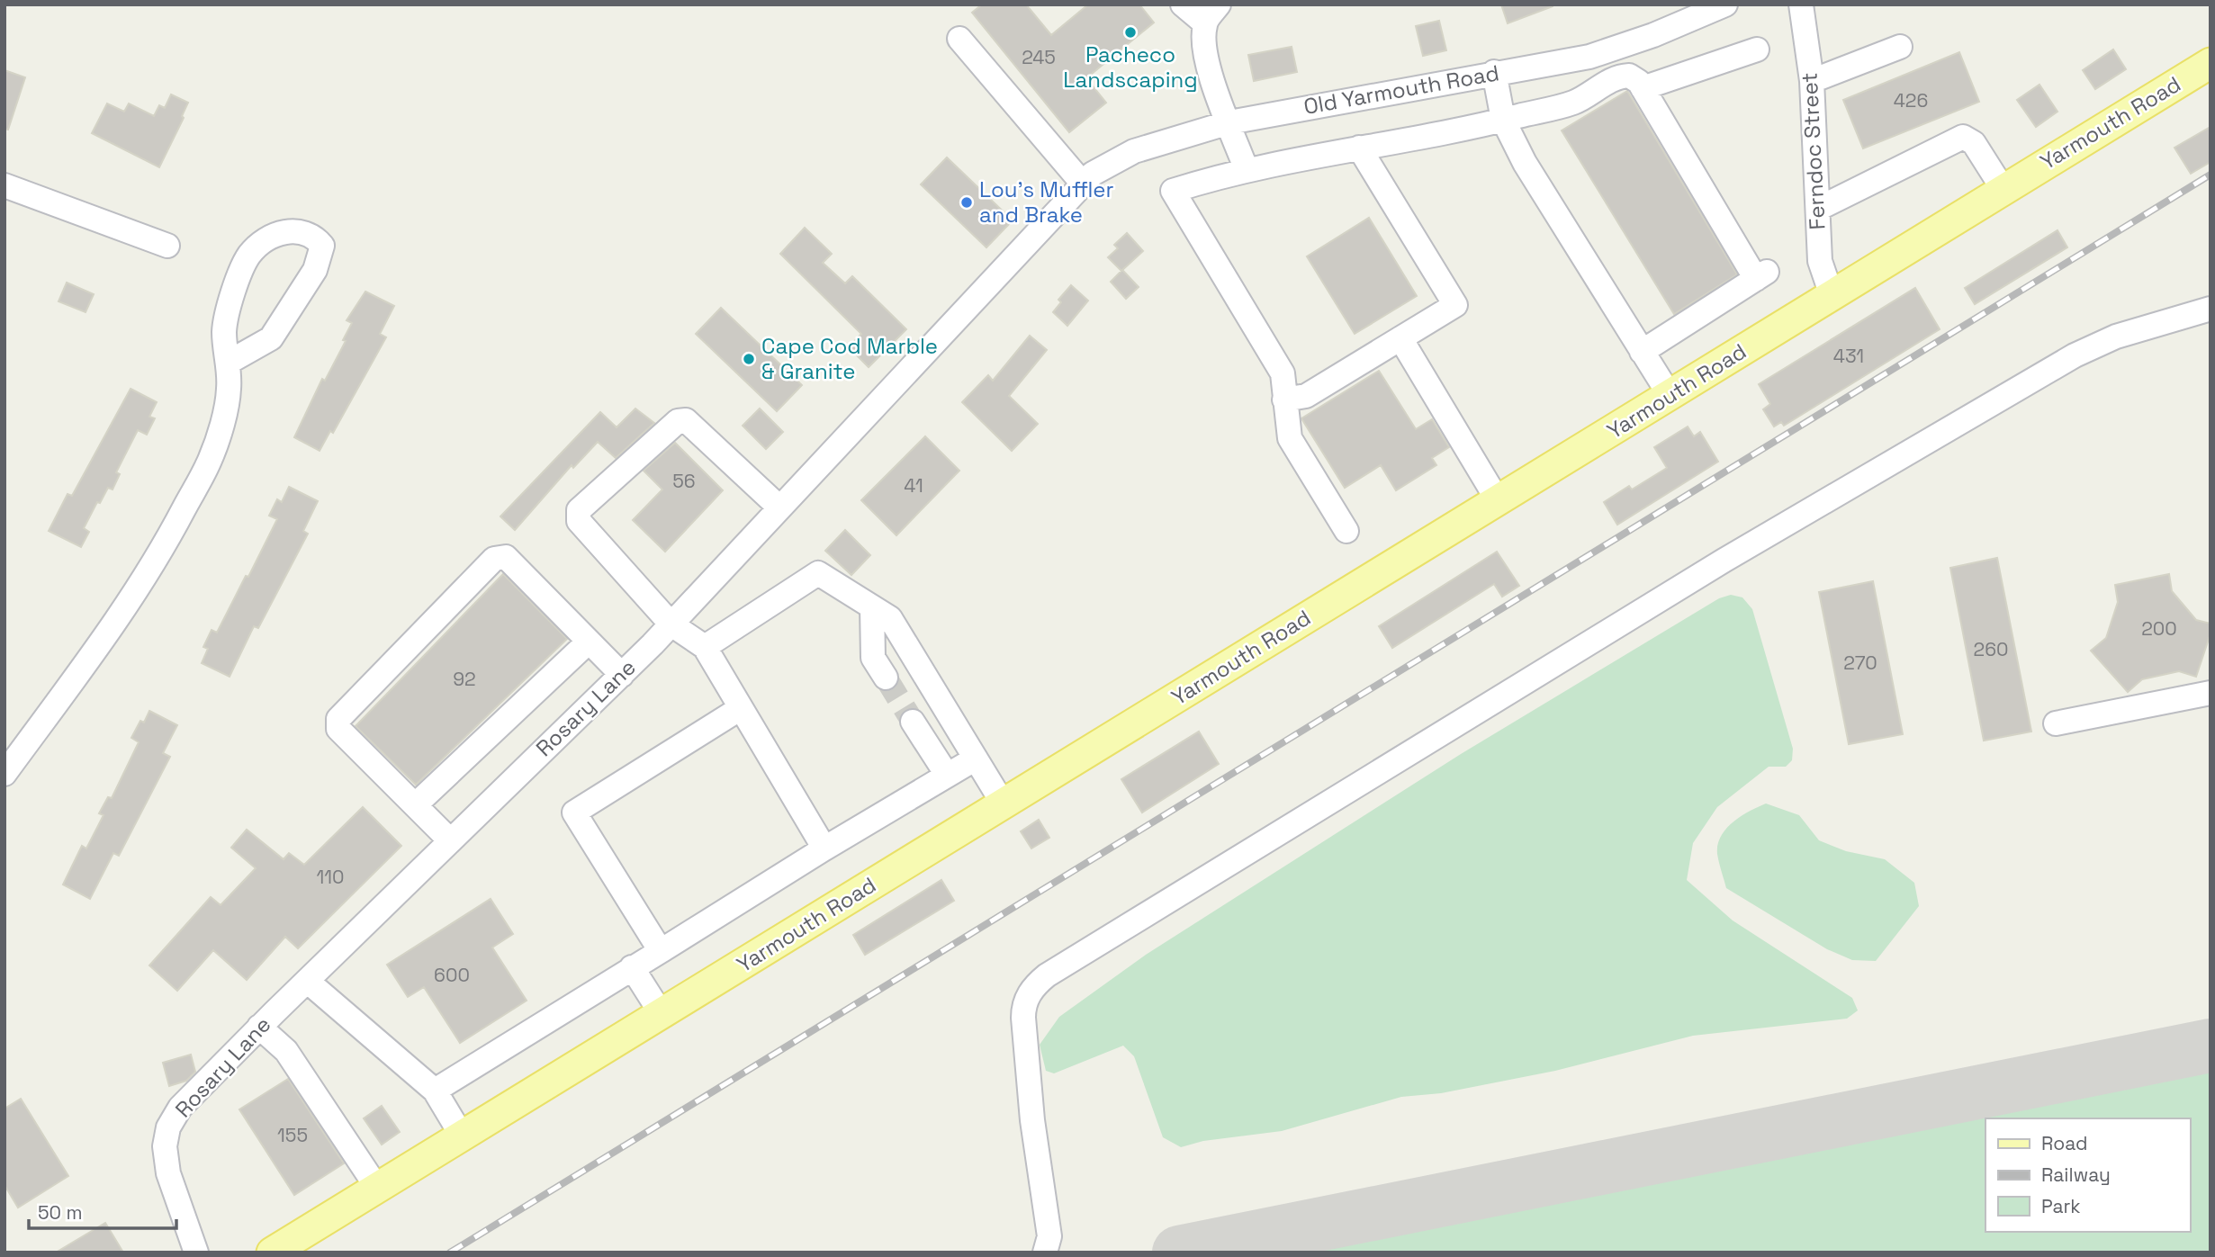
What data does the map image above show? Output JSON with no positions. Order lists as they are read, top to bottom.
{
  "streets": {
    "main road": ["Yarmouth Road"],
    "street": ["Old Yarmouth Road", "Ferndoc Street", "Rosary Lane"]
  },
  "crossings": [
    ["Old Yarmouth Road", "Rosary Lane"],
    ["Yarmouth Road", "Ferndoc Street"]
  ],
  "places": ["Pacheco Landscaping", "Lou's Muffler and Brake", "Cape Cod Marble & Granite"],
  "house_numbers": [
    "245",
    "426",
    "431",
    "56",
    "41",
    "200",
    "260",
    "270",
    "92",
    "110",
    "600",
    "155"
  ],
  "legend": ["Road", "Railway", "Park"],
  "scale_bar": "50 m"
}
